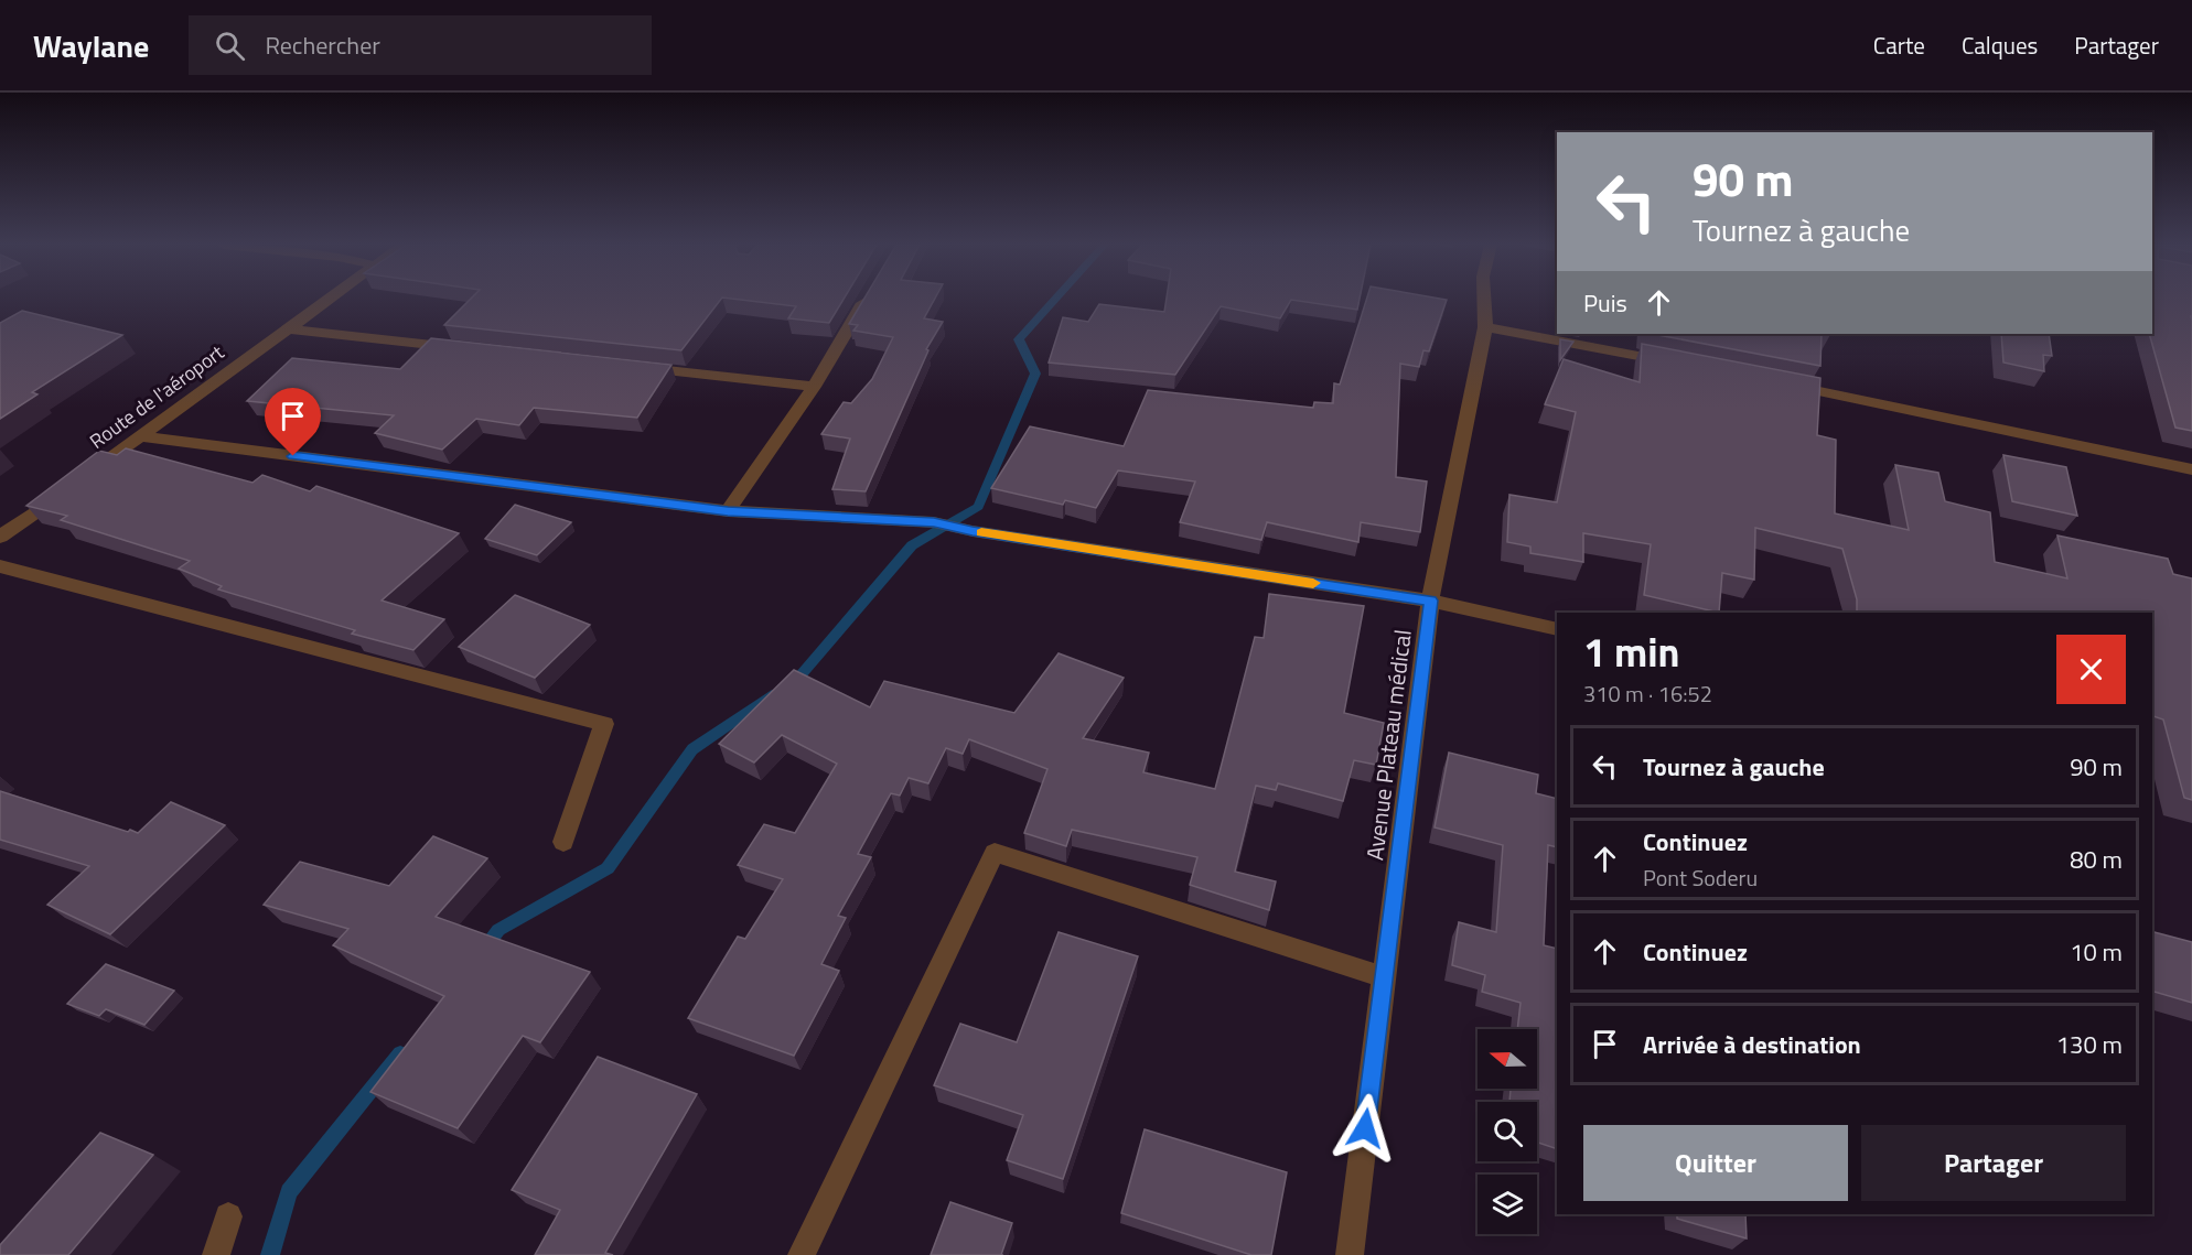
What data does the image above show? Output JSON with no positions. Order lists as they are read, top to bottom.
{
  "streets": {
    "street": ["Route de l'aéroport", "Avenue Plateau médical"]
  },
  "north": "left",
  "page": {
    "header": "Waylane",
    "search": "Rechercher",
    "nav": ["Carte", "Calques", "Partager"],
    "turn": ["90 m", "Tournez à gauche"],
    "then": "Puis",
    "heading": ["1 min", "310 m · 16:52"],
    "list": [
      {
        "name": "Tournez à gauche",
        "value": "90 m"
      },
      {
        "name": "Continuez",
        "note": "Pont Soderu",
        "value": "80 m"
      },
      {
        "name": "Continuez",
        "value": "10 m"
      },
      {
        "name": "Arrivée à destination",
        "value": "130 m"
      }
    ],
    "buttons": ["Quitter", "Partager"]
  }
}
